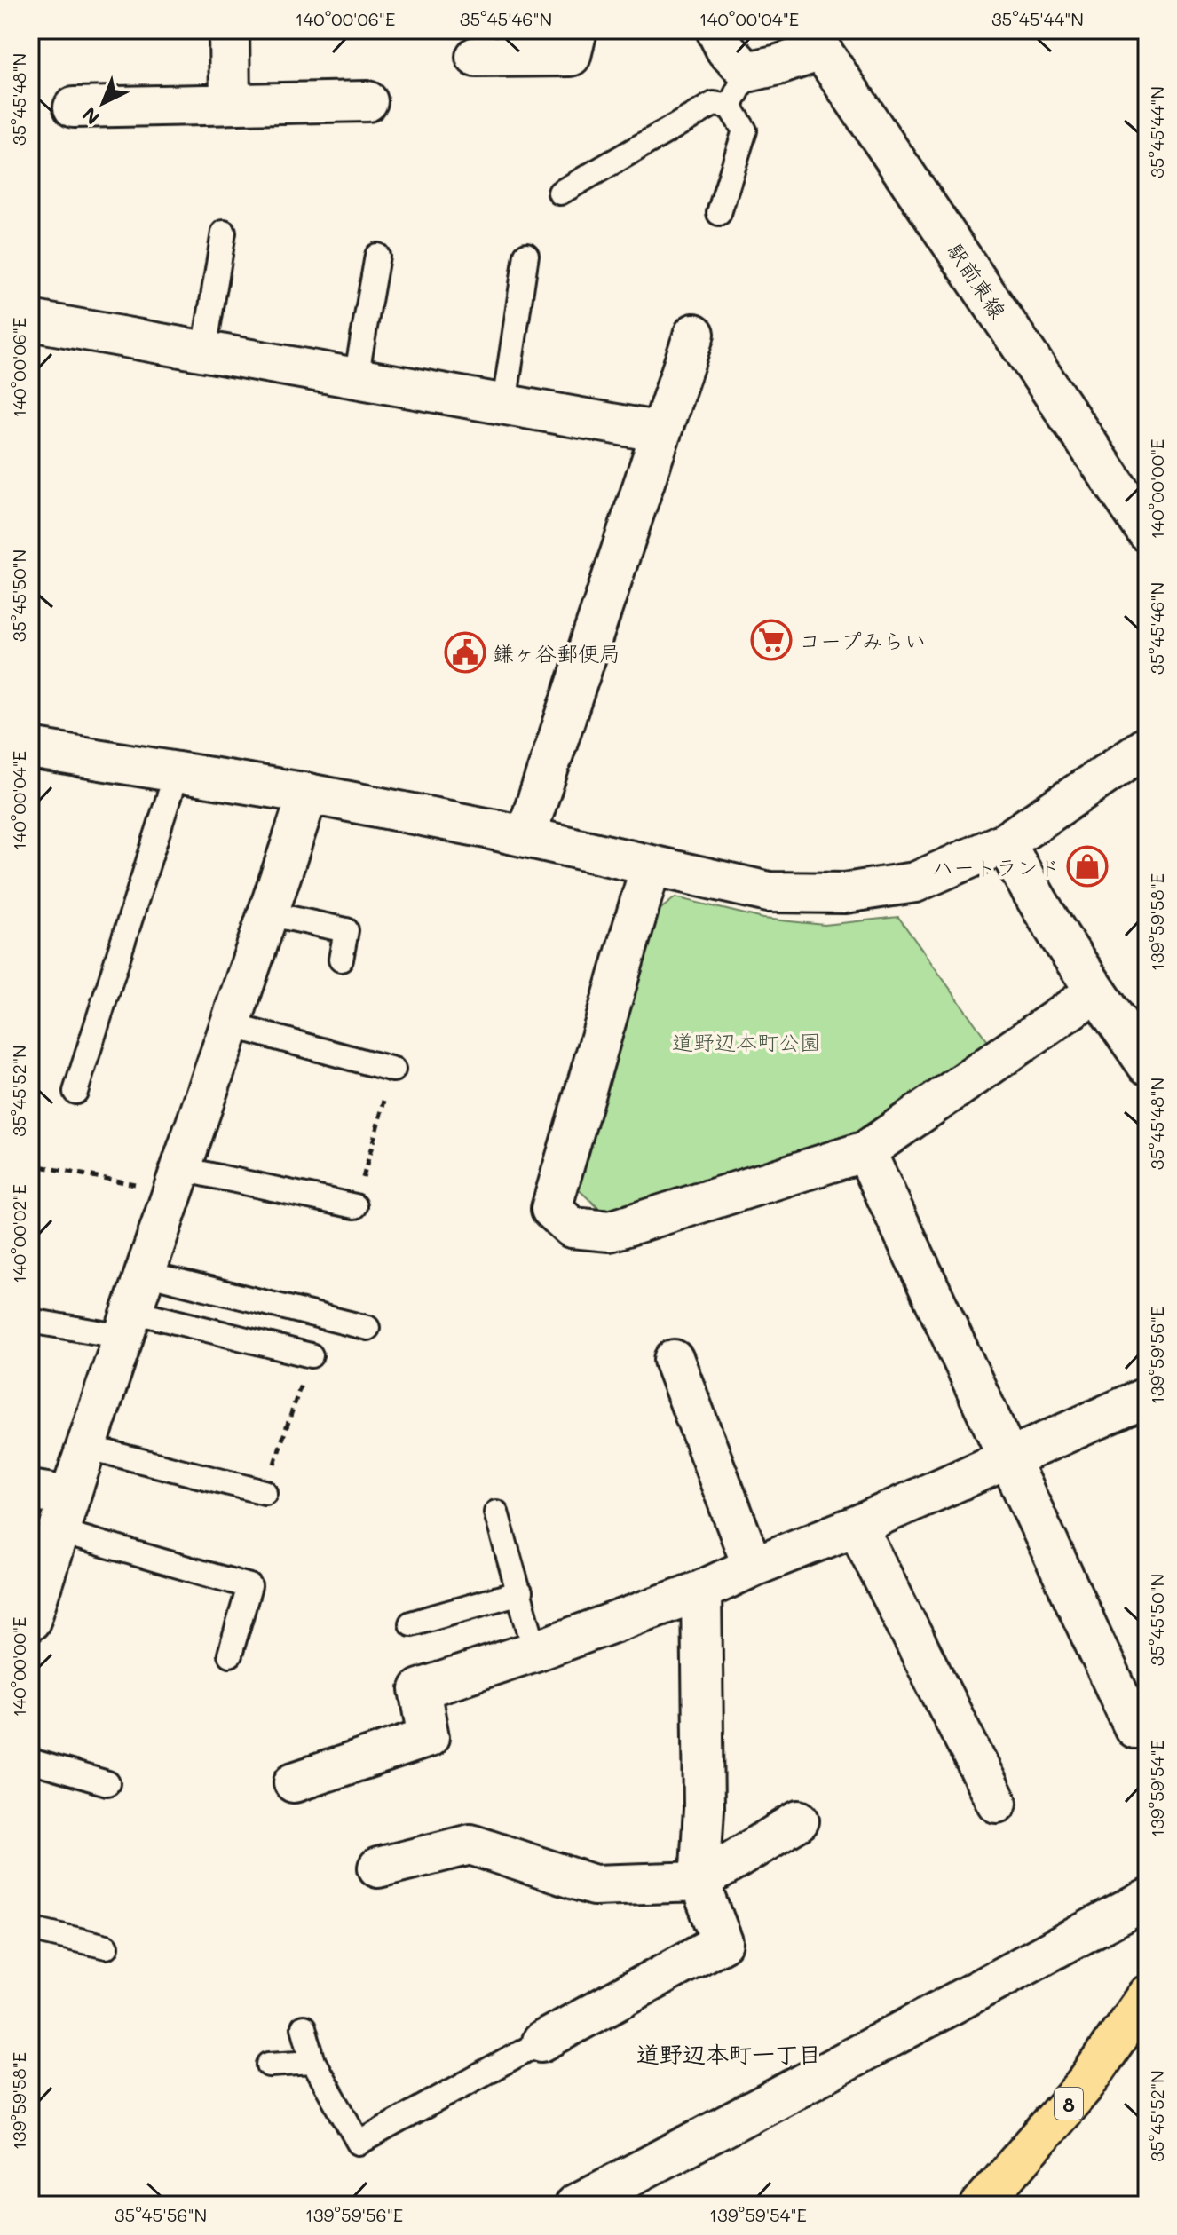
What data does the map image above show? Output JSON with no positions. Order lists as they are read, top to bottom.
{
  "streets": {
    "main road": ["8"],
    "street": ["駅前東線"]
  },
  "districts": ["道野辺本町一丁目"],
  "parks": ["道野辺本町公園"],
  "places": {
    "supermarket": ["コープみらい"],
    "public building": ["鎌ヶ谷郵便局"],
    "shop": ["ハートランド"]
  },
  "north": "bottom left",
  "coordinates": [
    "140°00'06\"E",
    "35°45'46\"N",
    "140°00'04\"E",
    "35°45'44\"N",
    "35°45'48\"N",
    "140°00'00\"E",
    "35°45'50\"N",
    "139°59'58\"E",
    "35°45'52\"N",
    "140°00'02\"E",
    "139°59'56\"E",
    "139°59'54\"E",
    "35°45'56\"N"
  ]
}
